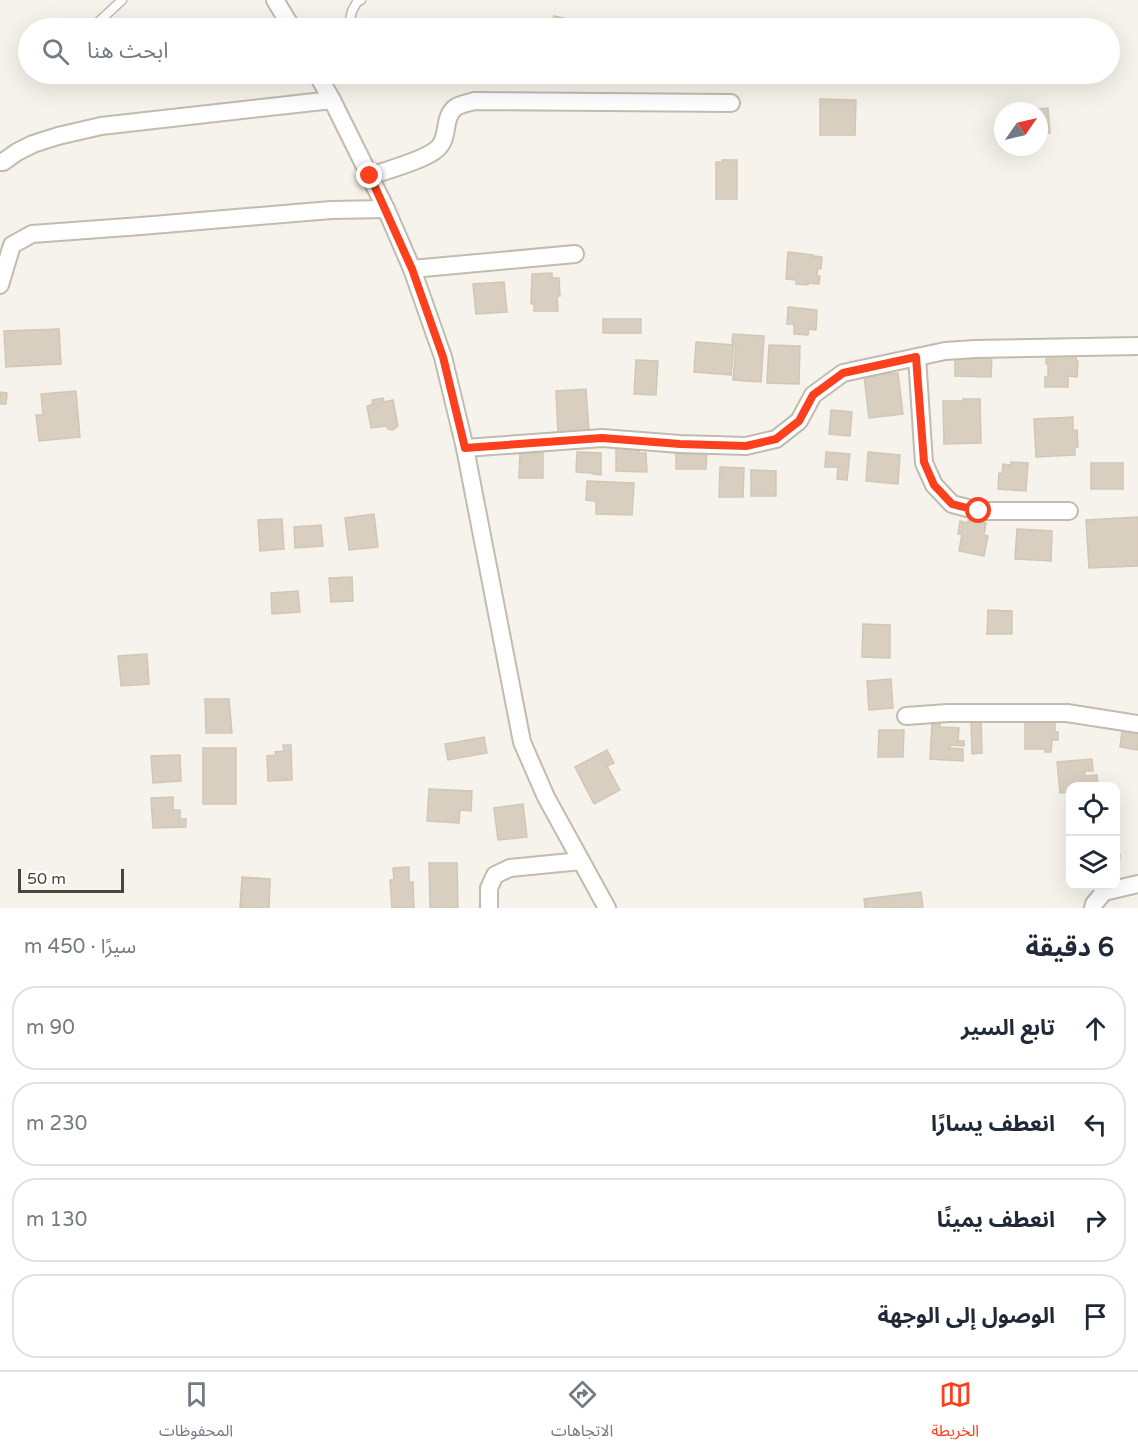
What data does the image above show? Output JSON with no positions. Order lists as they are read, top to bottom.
{
  "scale_bar": "50 m",
  "north": "top right",
  "page": {
    "search": "ابحث هنا",
    "scale": "50 m",
    "heading": ["6 دقيقة", "سيرًا · 450 m"],
    "list": [
      ["تابع السير", "90 m"],
      ["انعطف يسارًا", "230 m"],
      ["انعطف يمينًا", "130 m"],
      "الوصول إلى الوجهة"
    ],
    "nav": ["الخريطة", "الاتجاهات", "المحفوظات"]
  }
}
